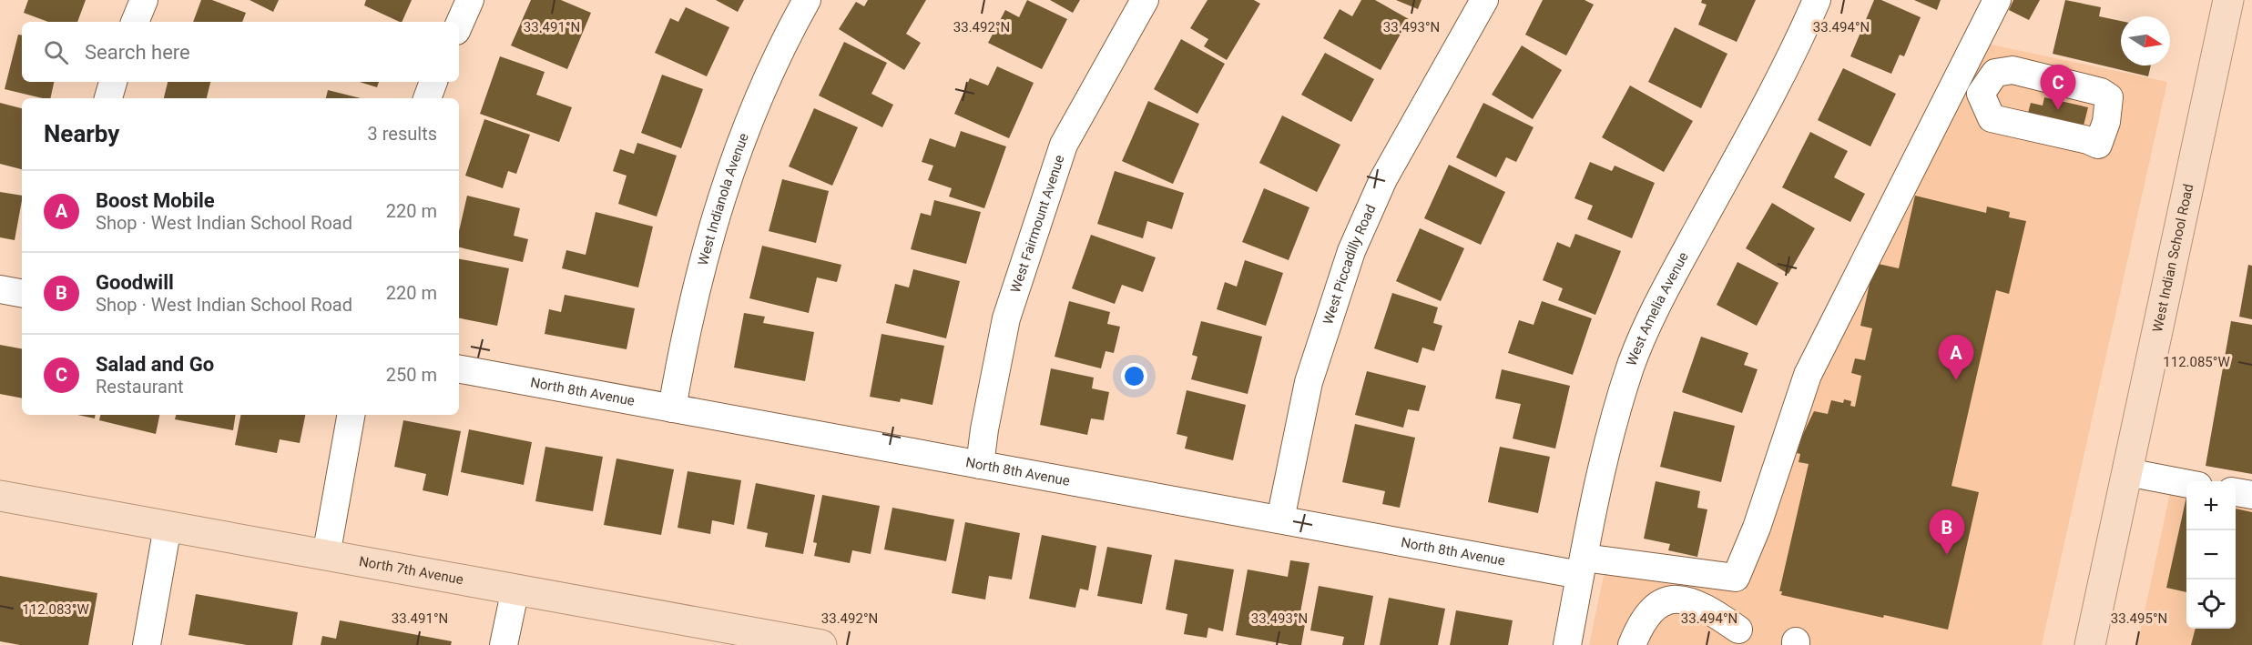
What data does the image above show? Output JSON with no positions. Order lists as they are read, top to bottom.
{
  "streets": {
    "main road": ["West Indian School Road", "North 7th Avenue"],
    "street": [
      "West Indianola Avenue",
      "West Fairmount Avenue",
      "West Piccadilly Road",
      "West Amelia Avenue",
      "North 8th Avenue"
    ]
  },
  "crossings": [
    ["West Indianola Avenue", "North 8th Avenue"],
    ["West Fairmount Avenue", "North 8th Avenue"],
    ["West Piccadilly Road", "North 8th Avenue"],
    ["West Amelia Avenue", "North 8th Avenue"]
  ],
  "north": "right",
  "page": {
    "search": "Search here",
    "pins": ["C", "A", "B"],
    "heading": ["Nearby", "3 results"],
    "list": [
      {
        "mark": "A",
        "name": "Boost Mobile",
        "note": "Shop · West Indian School Road",
        "value": "220 m"
      },
      {
        "mark": "B",
        "name": "Goodwill",
        "note": "Shop · West Indian School Road",
        "value": "220 m"
      },
      {
        "mark": "C",
        "name": "Salad and Go",
        "note": "Restaurant",
        "value": "250 m"
      }
    ],
    "map_buttons": ["+", "−"]
  },
  "coordinates": [
    "33.491°N",
    "33.492°N",
    "33.493°N",
    "33.494°N",
    "112.085°W",
    "112.083°W",
    "33.495°N"
  ]
}
